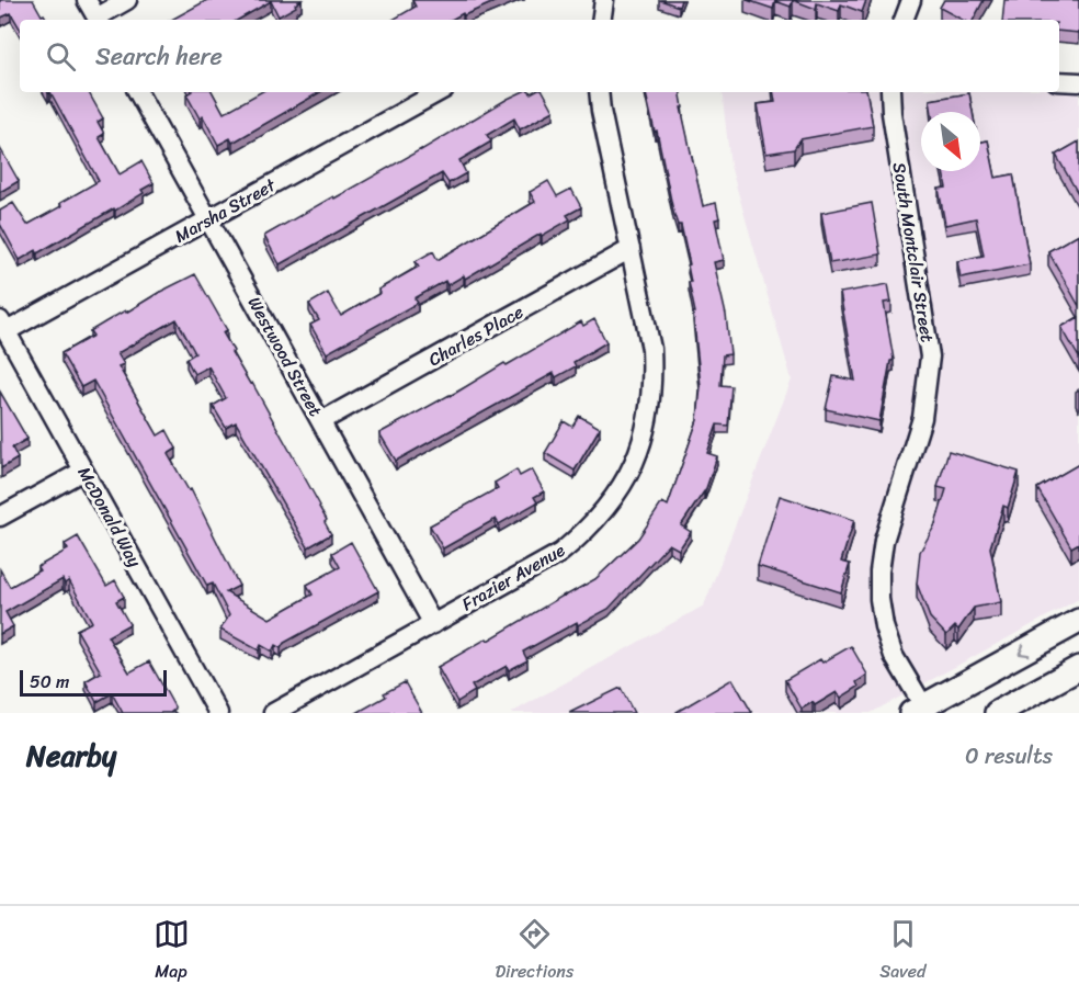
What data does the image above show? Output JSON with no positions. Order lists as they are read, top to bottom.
{
  "streets": {
    "street": [
      "Marsha Street",
      "South Montclair Street",
      "Charles Place",
      "Westwood Street",
      "McDonald Way",
      "Frazier Avenue"
    ]
  },
  "crossings": [
    ["Marsha Street", "Westwood Street"],
    ["Marsha Street", "McDonald Way"],
    ["Charles Place", "Westwood Street"],
    ["Charles Place", "Frazier Avenue"],
    ["Westwood Street", "Frazier Avenue"]
  ],
  "scale_bar": "50 m",
  "north": "bottom right",
  "page": {
    "search": "Search here",
    "scale": "50 m",
    "heading": ["Nearby", "0 results"],
    "nav": ["Map", "Directions", "Saved"]
  }
}
